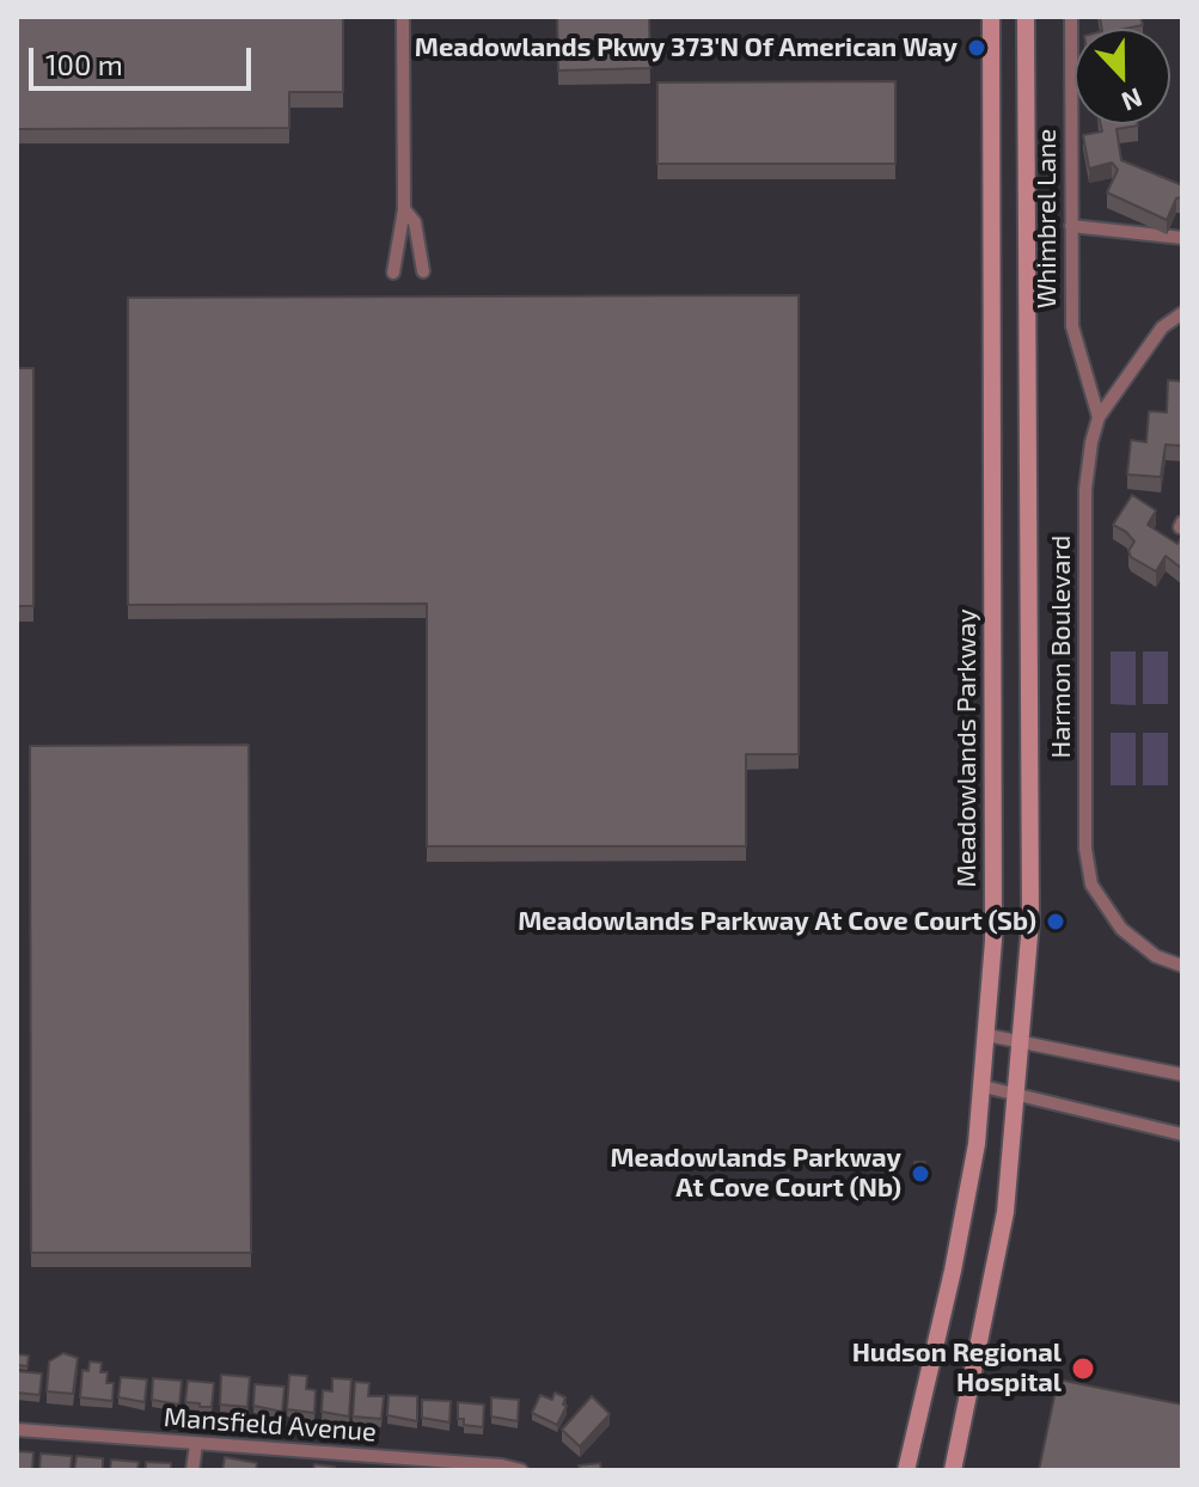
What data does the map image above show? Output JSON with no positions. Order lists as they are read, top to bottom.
{
  "streets": {
    "main road": ["Meadowlands Parkway"],
    "street": ["Whimbrel Lane", "Harmon Boulevard", "Mansfield Avenue"]
  },
  "crossings": [
    ["Whimbrel Lane", "Harmon Boulevard"]
  ],
  "places": [
    "Meadowlands Pkwy 373'N Of American Way",
    "Meadowlands Parkway At Cove Court (Sb)",
    "Meadowlands Parkway At Cove Court (Nb)",
    "Hudson Regional Hospital"
  ],
  "scale_bar": "100 m",
  "north": "bottom"
}
